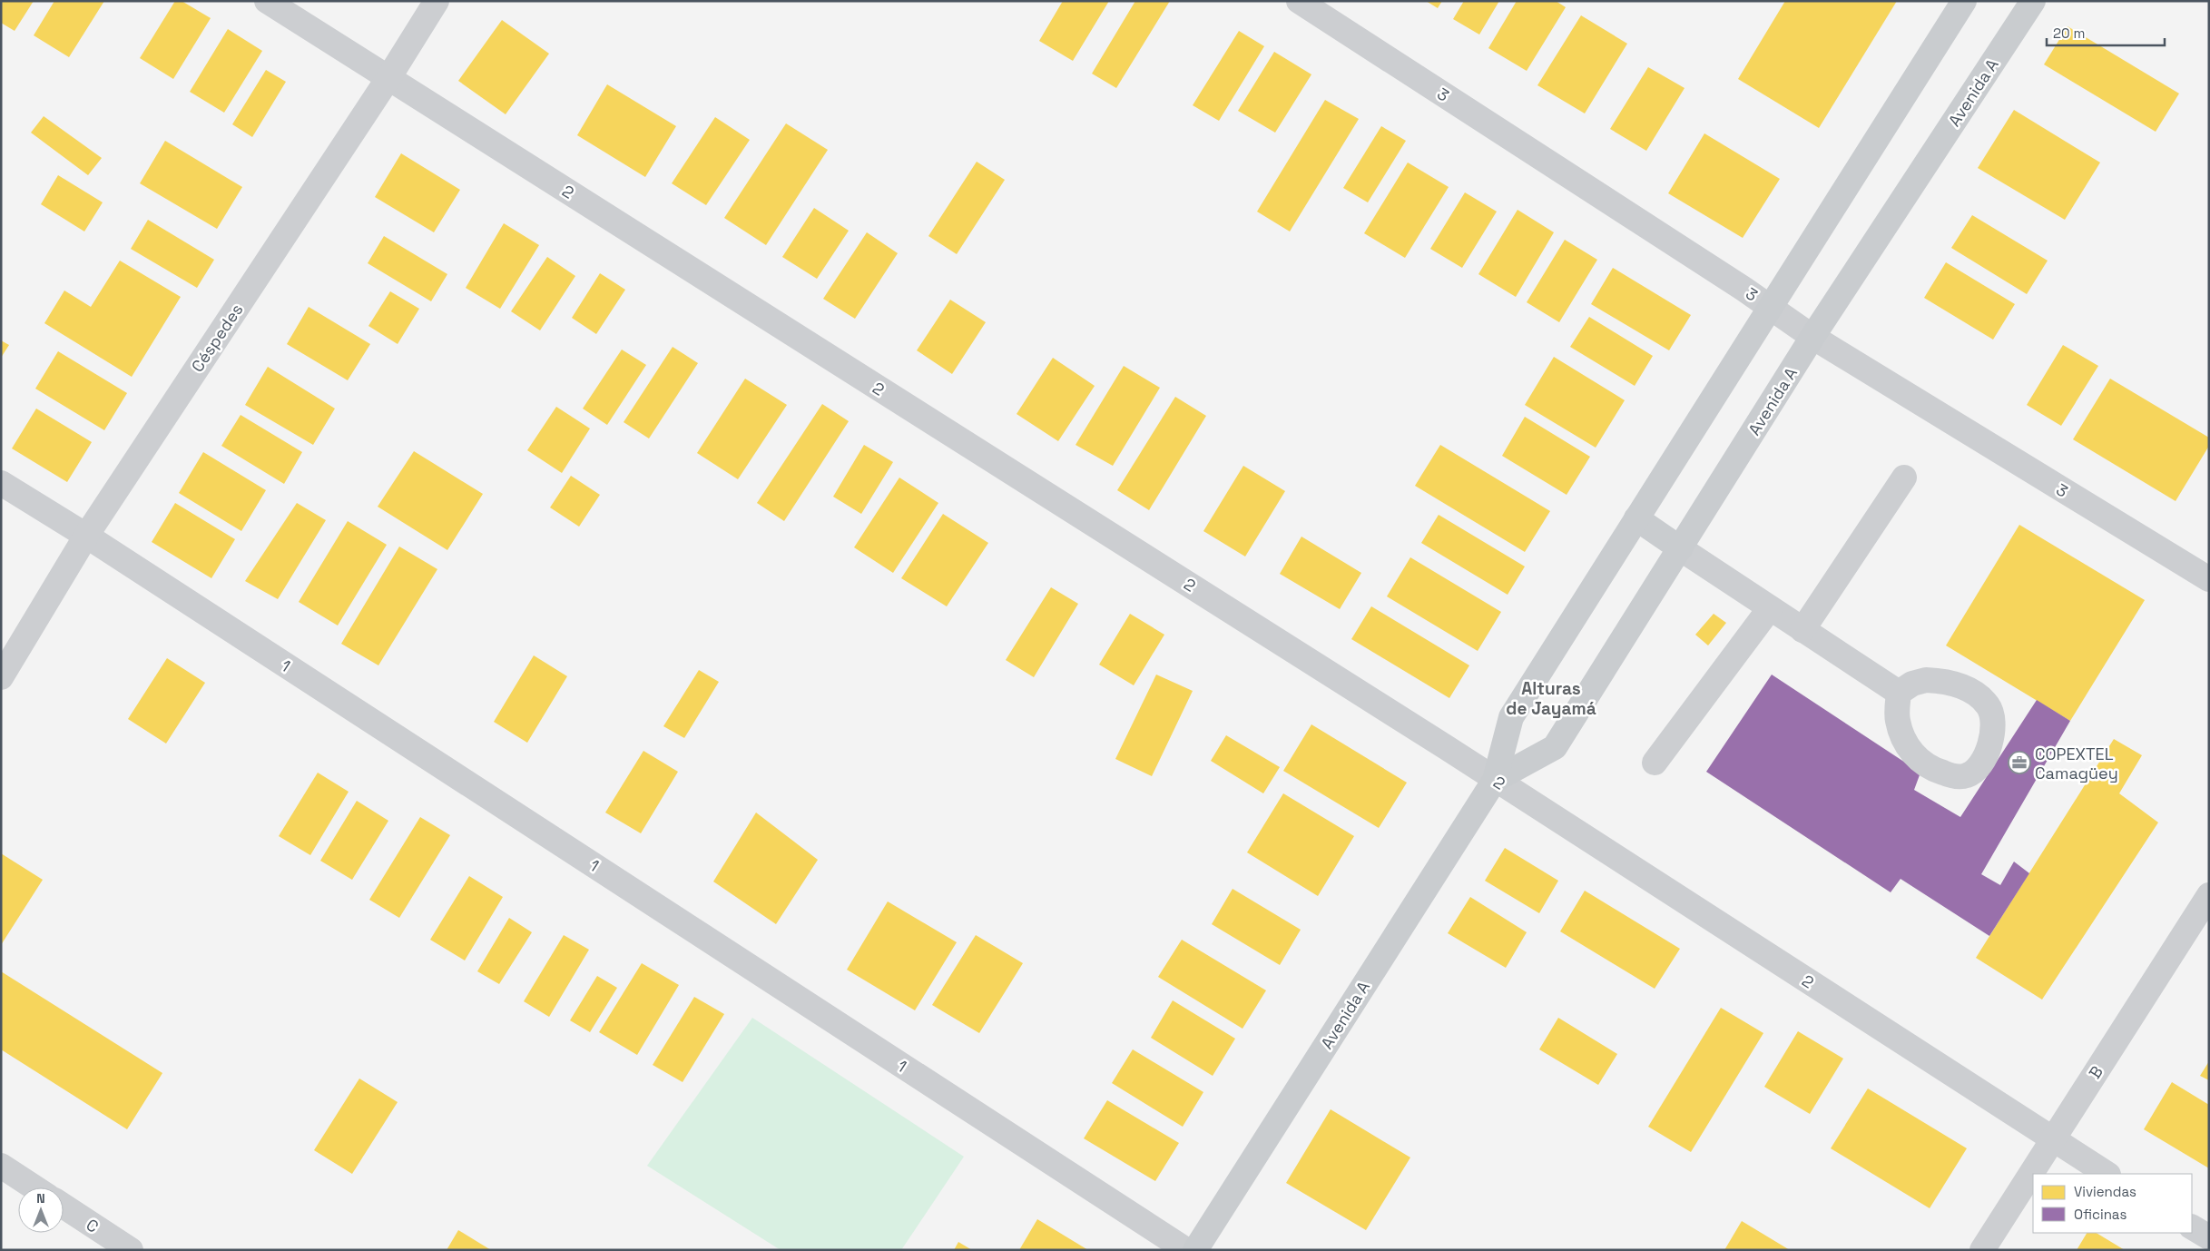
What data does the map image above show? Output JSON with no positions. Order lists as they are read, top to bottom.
{
  "streets": {
    "main road": ["Avenida A"],
    "street": [
      "3",
      "2",
      "Céspedes",
      "1",
      "B",
      "C"
    ]
  },
  "crossings": [
    ["Avenida A", "3"],
    ["Avenida A", "2"],
    ["2", "Céspedes"],
    ["2", "B"],
    ["Céspedes", "1"]
  ],
  "districts": ["Alturas de Jayamá"],
  "places": {
    "office": ["COPEXTEL Camagüey"]
  },
  "legend": ["Viviendas", "Oficinas"],
  "scale_bar": "20 m",
  "north": "top"
}
